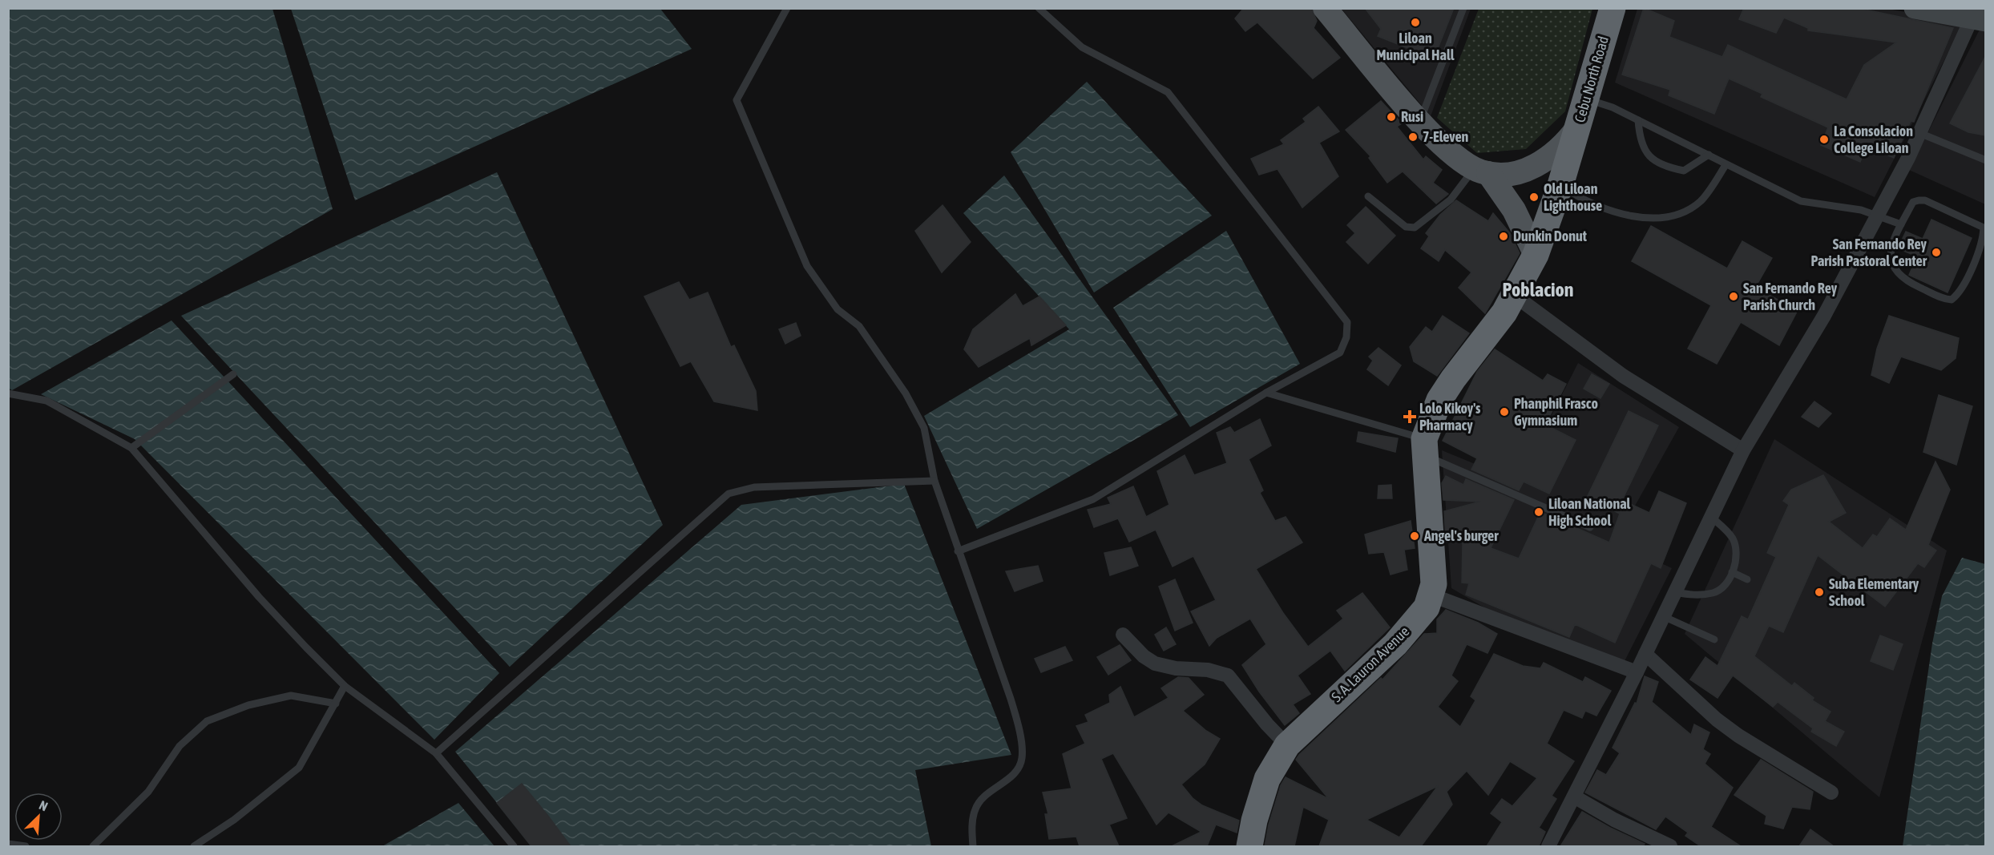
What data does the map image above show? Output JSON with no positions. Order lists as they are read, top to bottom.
{
  "streets": {
    "highway": ["Cebu North Road", "S. A. Lauron Avenue"]
  },
  "districts": ["Poblacion"],
  "places": {
    "other": [
      "Liloan Municipal Hall",
      "Rusi",
      "7-Eleven",
      "La Consolacion College Liloan",
      "Old Liloan Lighthouse",
      "Dunkin Donut",
      "San Fernando Rey Parish Pastoral Center",
      "San Fernando Rey Parish Church",
      "Phanphil Frasco Gymnasium",
      "Liloan National High School",
      "Angel's burger",
      "Suba Elementary School"
    ],
    "health": ["Lolo Kikoy's Pharmacy"]
  },
  "north": "top right"
}
